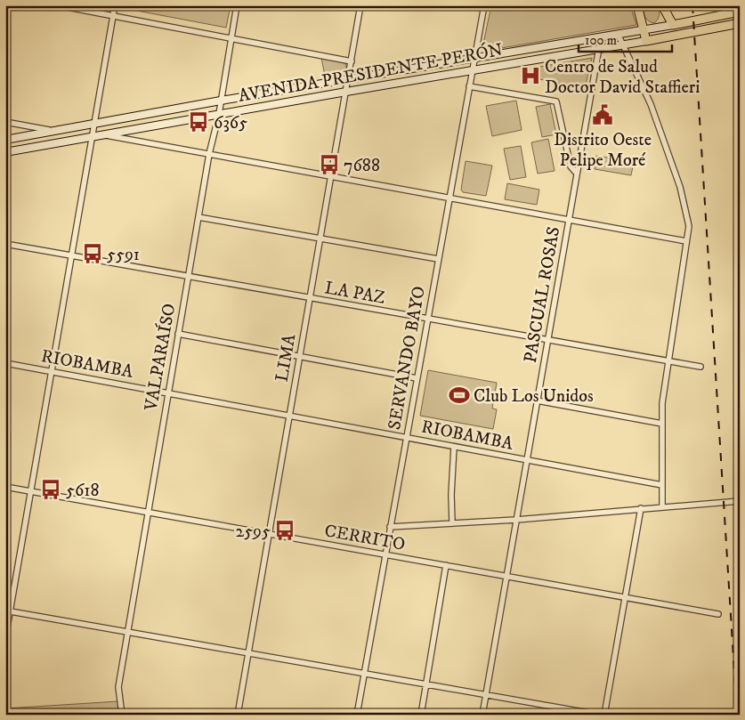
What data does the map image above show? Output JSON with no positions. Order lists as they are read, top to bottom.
{
  "streets": {
    "main road": ["AVENIDA PRESIDENTE PERÓN"],
    "street": [
      "LA PAZ",
      "PASCUAL ROSAS",
      "VALPARAÍSO",
      "LIMA",
      "SERVANDO BAYO",
      "RIOBAMBA",
      "CERRITO"
    ]
  },
  "crossings": [
    ["AVENIDA PRESIDENTE PERÓN", "PASCUAL ROSAS"],
    ["AVENIDA PRESIDENTE PERÓN", "VALPARAÍSO"],
    ["AVENIDA PRESIDENTE PERÓN", "LIMA"],
    ["AVENIDA PRESIDENTE PERÓN", "SERVANDO BAYO"],
    ["LA PAZ", "PASCUAL ROSAS"],
    ["LA PAZ", "VALPARAÍSO"],
    ["LA PAZ", "LIMA"],
    ["LA PAZ", "SERVANDO BAYO"],
    ["PASCUAL ROSAS", "RIOBAMBA"],
    ["PASCUAL ROSAS", "CERRITO"],
    ["VALPARAÍSO", "RIOBAMBA"],
    ["VALPARAÍSO", "CERRITO"],
    ["LIMA", "RIOBAMBA"],
    ["LIMA", "CERRITO"],
    ["SERVANDO BAYO", "RIOBAMBA"],
    ["SERVANDO BAYO", "CERRITO"]
  ],
  "places": {
    "hospital": ["Centro de Salud Doctor David Staffieri"],
    "public building": ["Distrito Oeste Pelipe Moré"],
    "bus stop": [
      "6365",
      "7688",
      "5591",
      "5618",
      "2595"
    ],
    "sports": ["Club Los Unidos"]
  },
  "scale_bar": "100 m"
}
